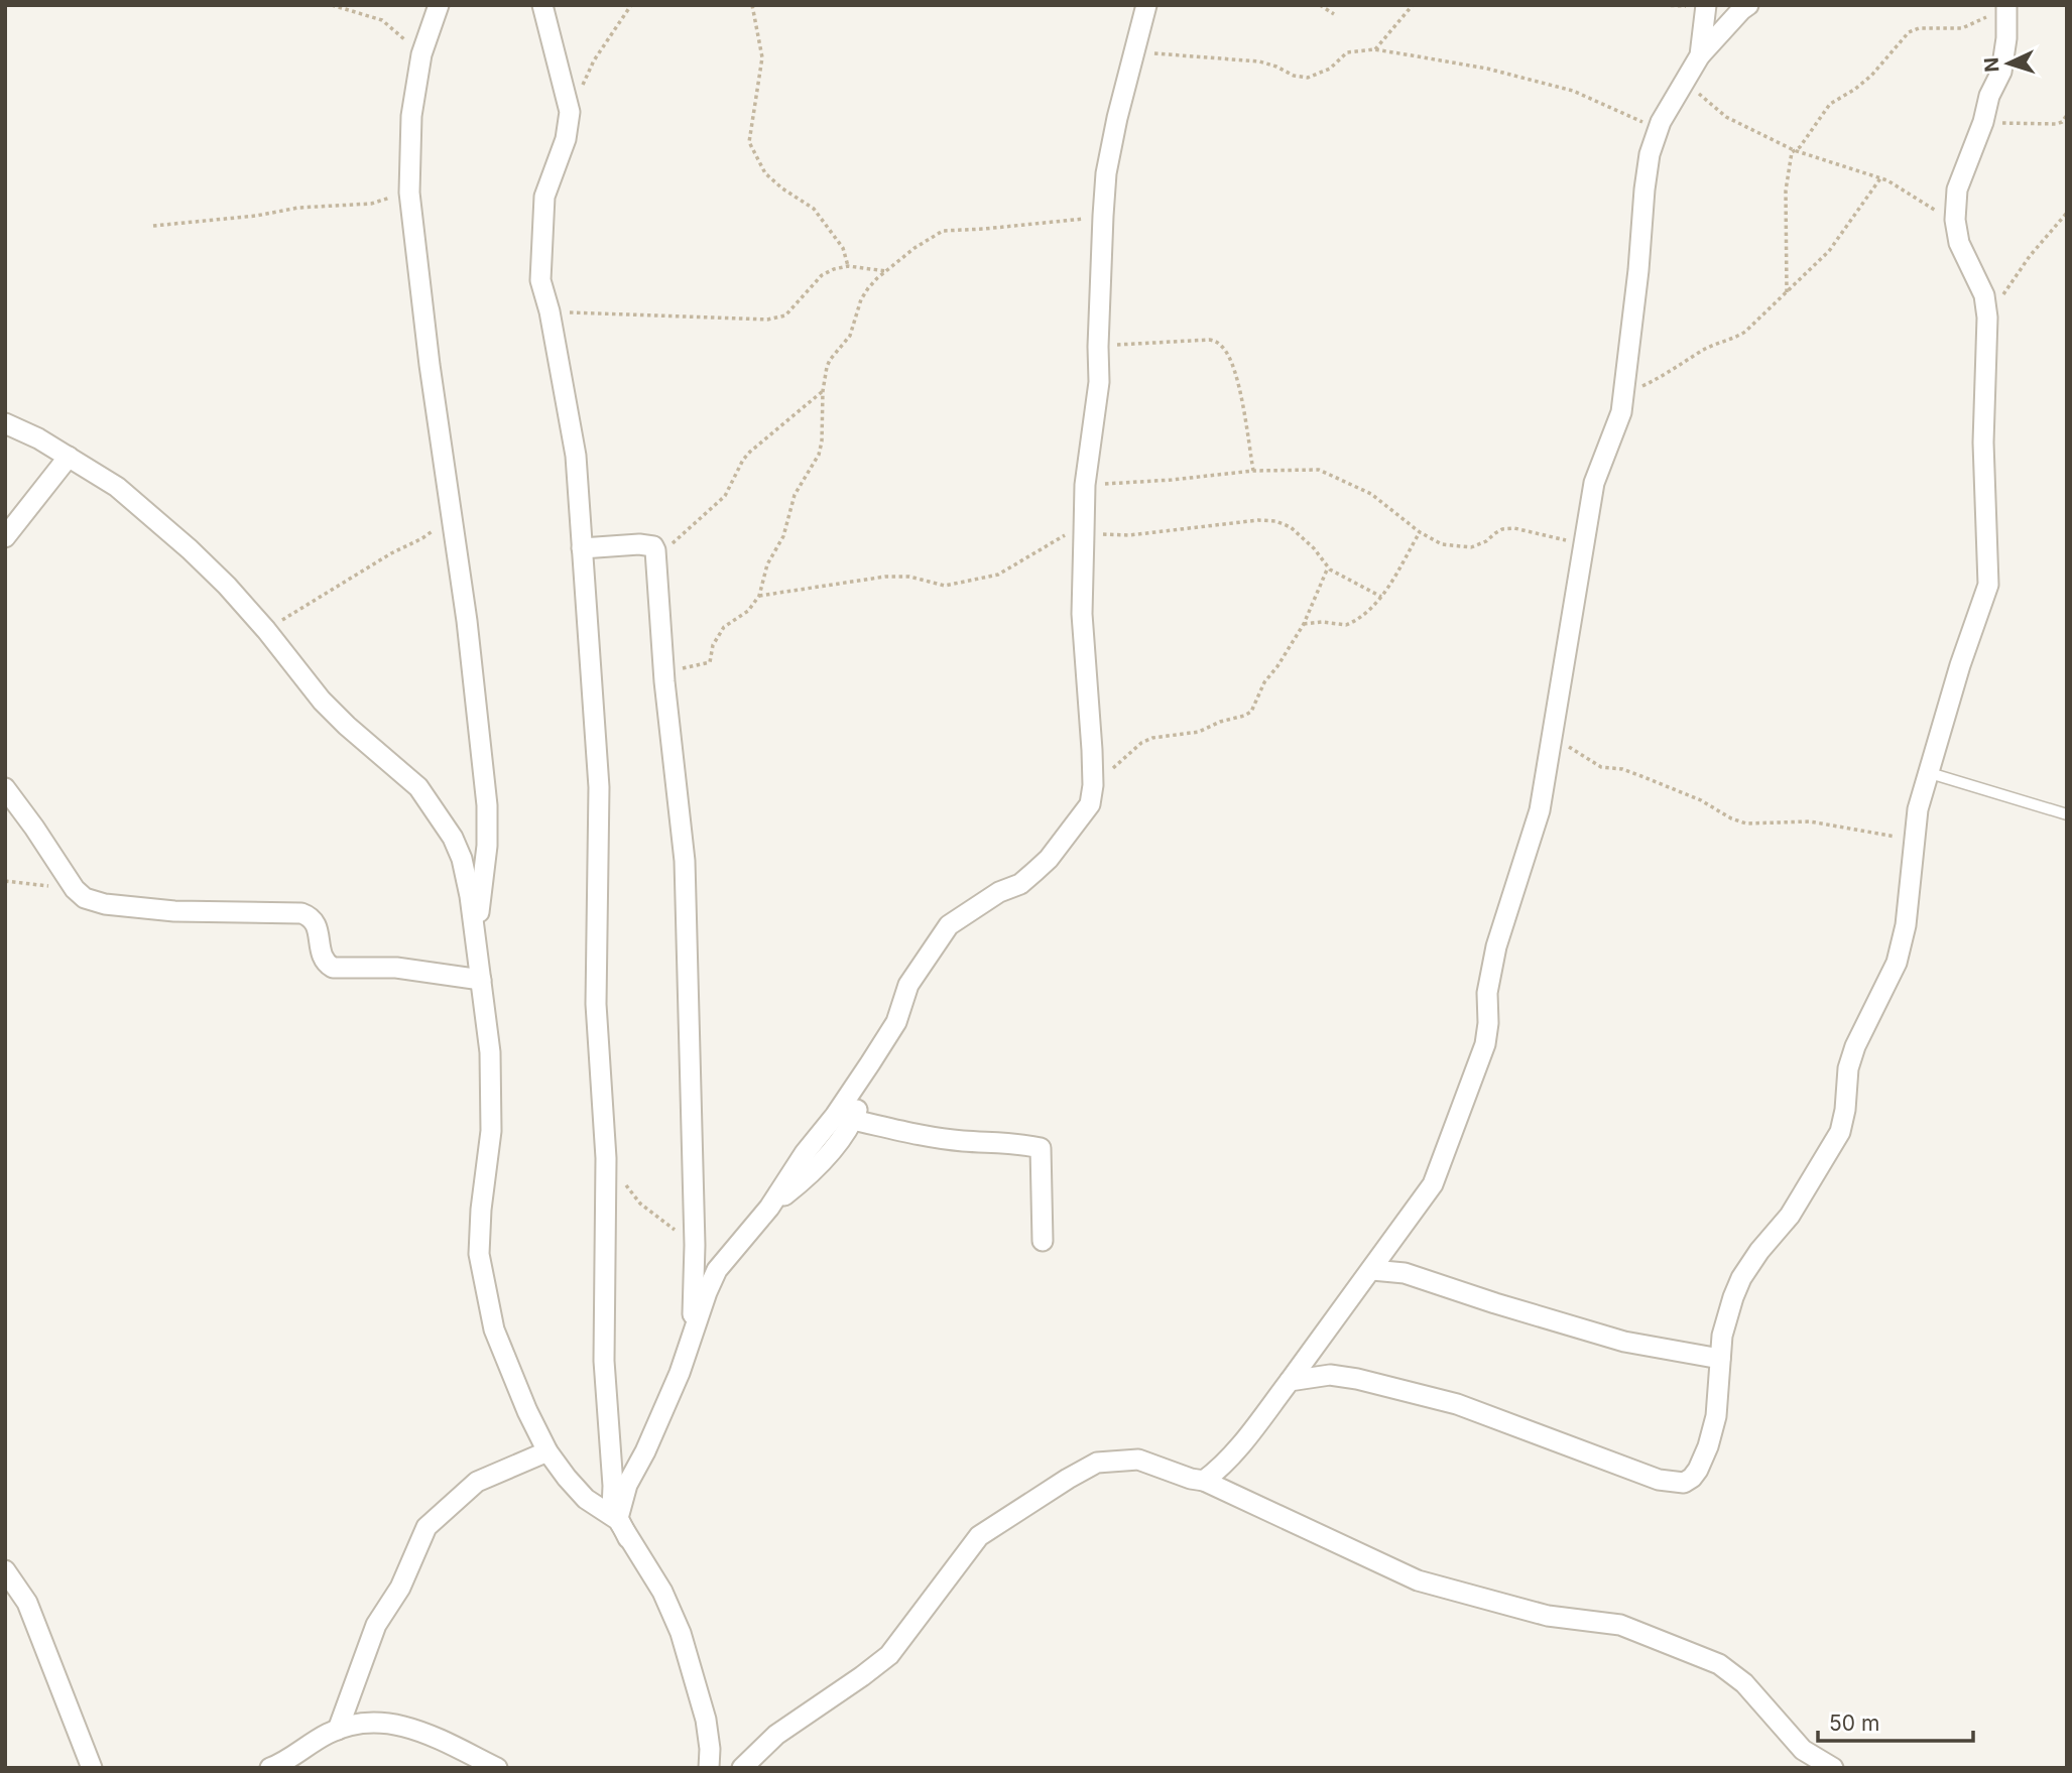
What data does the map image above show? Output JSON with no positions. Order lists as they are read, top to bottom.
{
  "scale_bar": "50 m",
  "north": "left"
}
